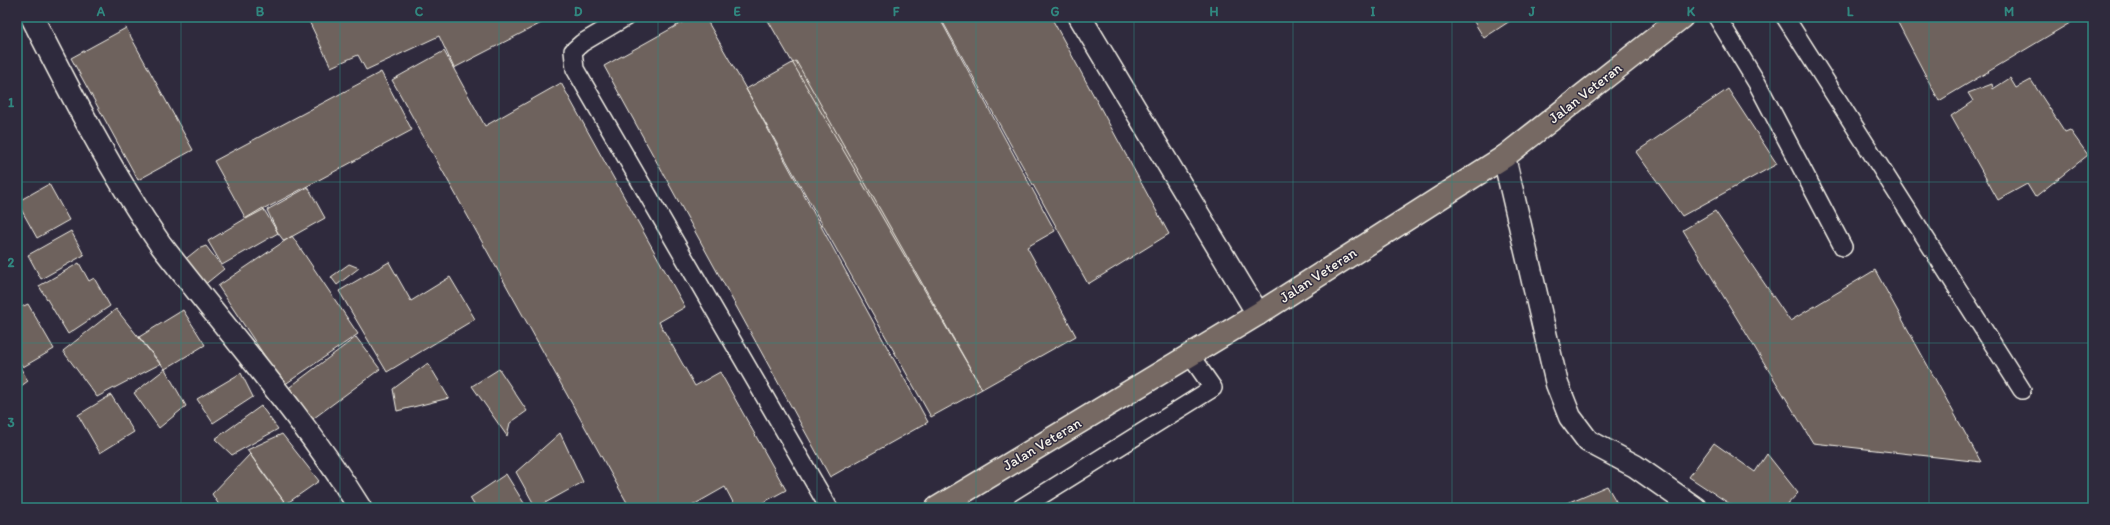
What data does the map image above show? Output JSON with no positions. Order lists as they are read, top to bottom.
{
  "streets": {
    "highway": ["Jalan Veteran"]
  },
  "grid": {
    "columns": [
      "A",
      "B",
      "C",
      "D",
      "E",
      "F",
      "G",
      "H",
      "I",
      "J",
      "K",
      "L",
      "M"
    ],
    "rows": ["1", "2", "3"]
  }
}
